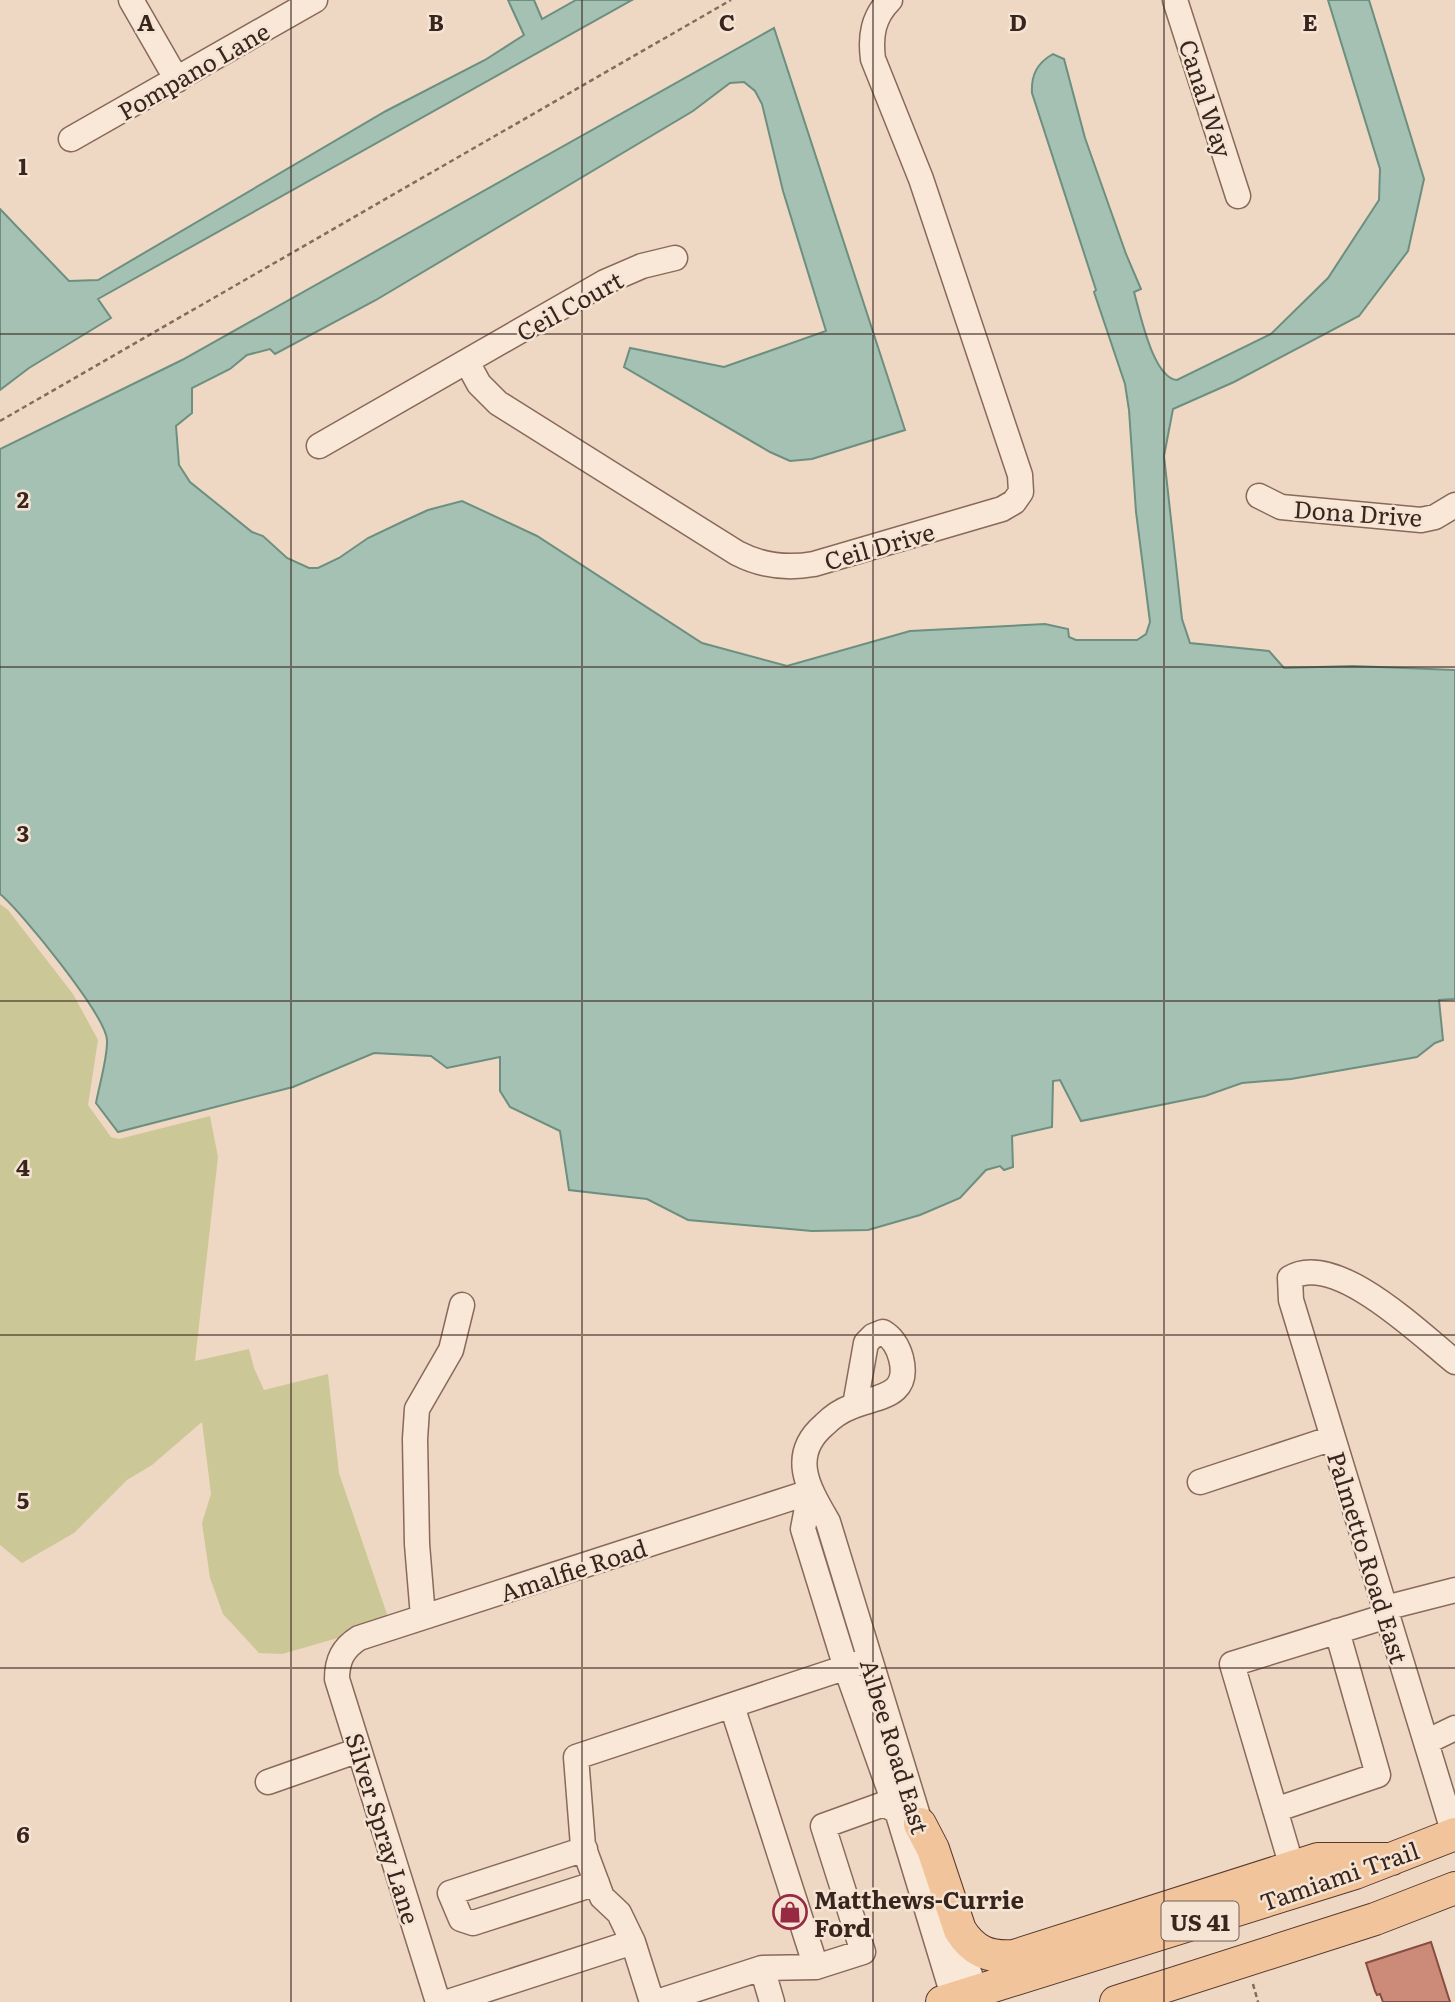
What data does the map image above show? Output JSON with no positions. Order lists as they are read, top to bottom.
{
  "streets": {
    "main road": ["Tamiami Trail", "US 41"],
    "street": [
      "Pompano Lane",
      "Canal Way",
      "Ceil Court",
      "Dona Drive",
      "Ceil Drive",
      "Palmetto Road East",
      "Amalfie Road",
      "Albee Road East",
      "Silver Spray Lane"
    ]
  },
  "crossings": [
    ["Ceil Court", "Ceil Drive"],
    ["Palmetto Road East", "Tamiami Trail"],
    ["Amalfie Road", "Albee Road East"],
    ["Amalfie Road", "Silver Spray Lane"],
    ["Albee Road East", "Tamiami Trail"]
  ],
  "places": {
    "shop": ["Matthews-Currie Ford"]
  },
  "grid": {
    "columns": [
      "A",
      "B",
      "C",
      "D",
      "E"
    ],
    "rows": [
      "1",
      "2",
      "3",
      "4",
      "5",
      "6"
    ]
  }
}
